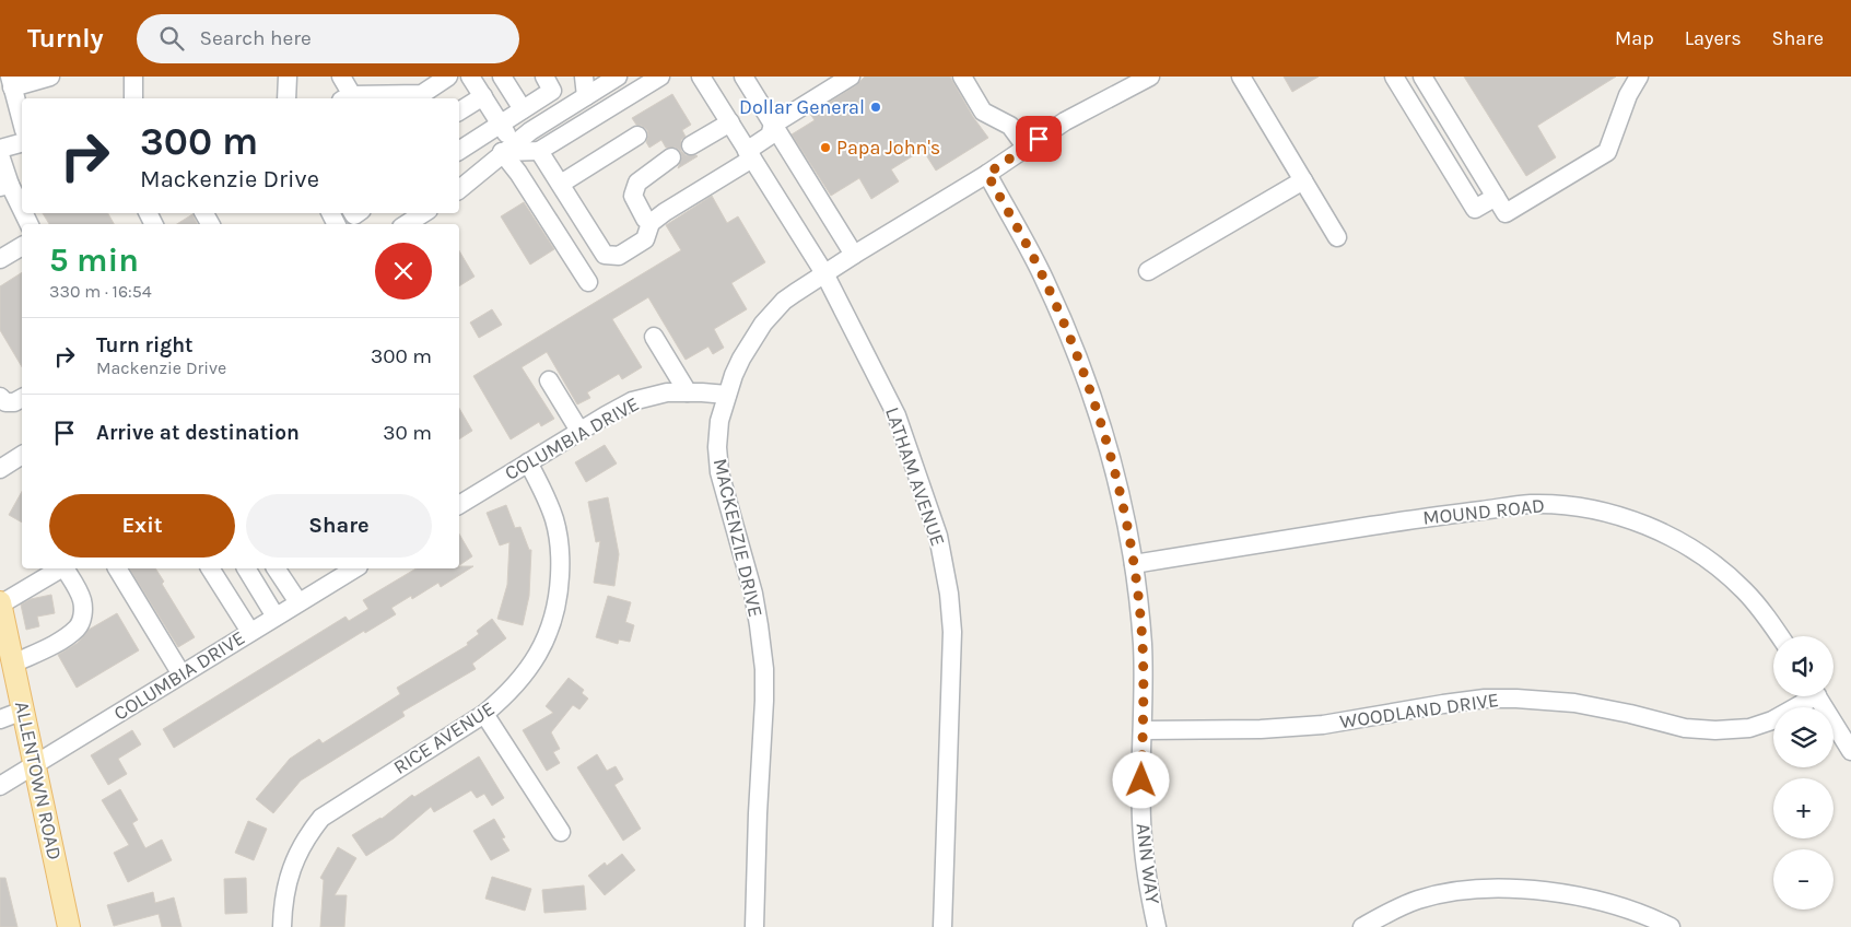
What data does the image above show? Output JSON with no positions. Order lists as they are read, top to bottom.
{
  "streets": {
    "main road": ["ALLENTOWN ROAD"],
    "street": [
      "COLUMBIA DRIVE",
      "LATHAM AVENUE",
      "MOUND ROAD",
      "MACKENZIE DRIVE",
      "WOODLAND DRIVE",
      "RICE AVENUE",
      "ANN WAY"
    ]
  },
  "crossings": [
    ["COLUMBIA DRIVE", "MACKENZIE DRIVE"],
    ["COLUMBIA DRIVE", "RICE AVENUE"],
    ["COLUMBIA DRIVE", "ALLENTOWN ROAD"],
    ["LATHAM AVENUE", "MACKENZIE DRIVE"],
    ["MOUND ROAD", "ANN WAY"],
    ["MACKENZIE DRIVE", "ANN WAY"],
    ["WOODLAND DRIVE", "ANN WAY"]
  ],
  "places": ["Dollar General", "Papa John's"],
  "page": {
    "header": "Turnly",
    "search": "Search here",
    "nav": ["Map", "Layers", "Share"],
    "turn": ["300 m", "Mackenzie Drive"],
    "heading": ["5 min", "330 m · 16:54"],
    "list": [
      {
        "name": "Turn right",
        "note": "Mackenzie Drive",
        "value": "300 m"
      },
      {
        "name": "Arrive at destination",
        "value": "30 m"
      }
    ],
    "buttons": ["Exit", "Share"],
    "map_buttons": ["+", "−"]
  }
}
